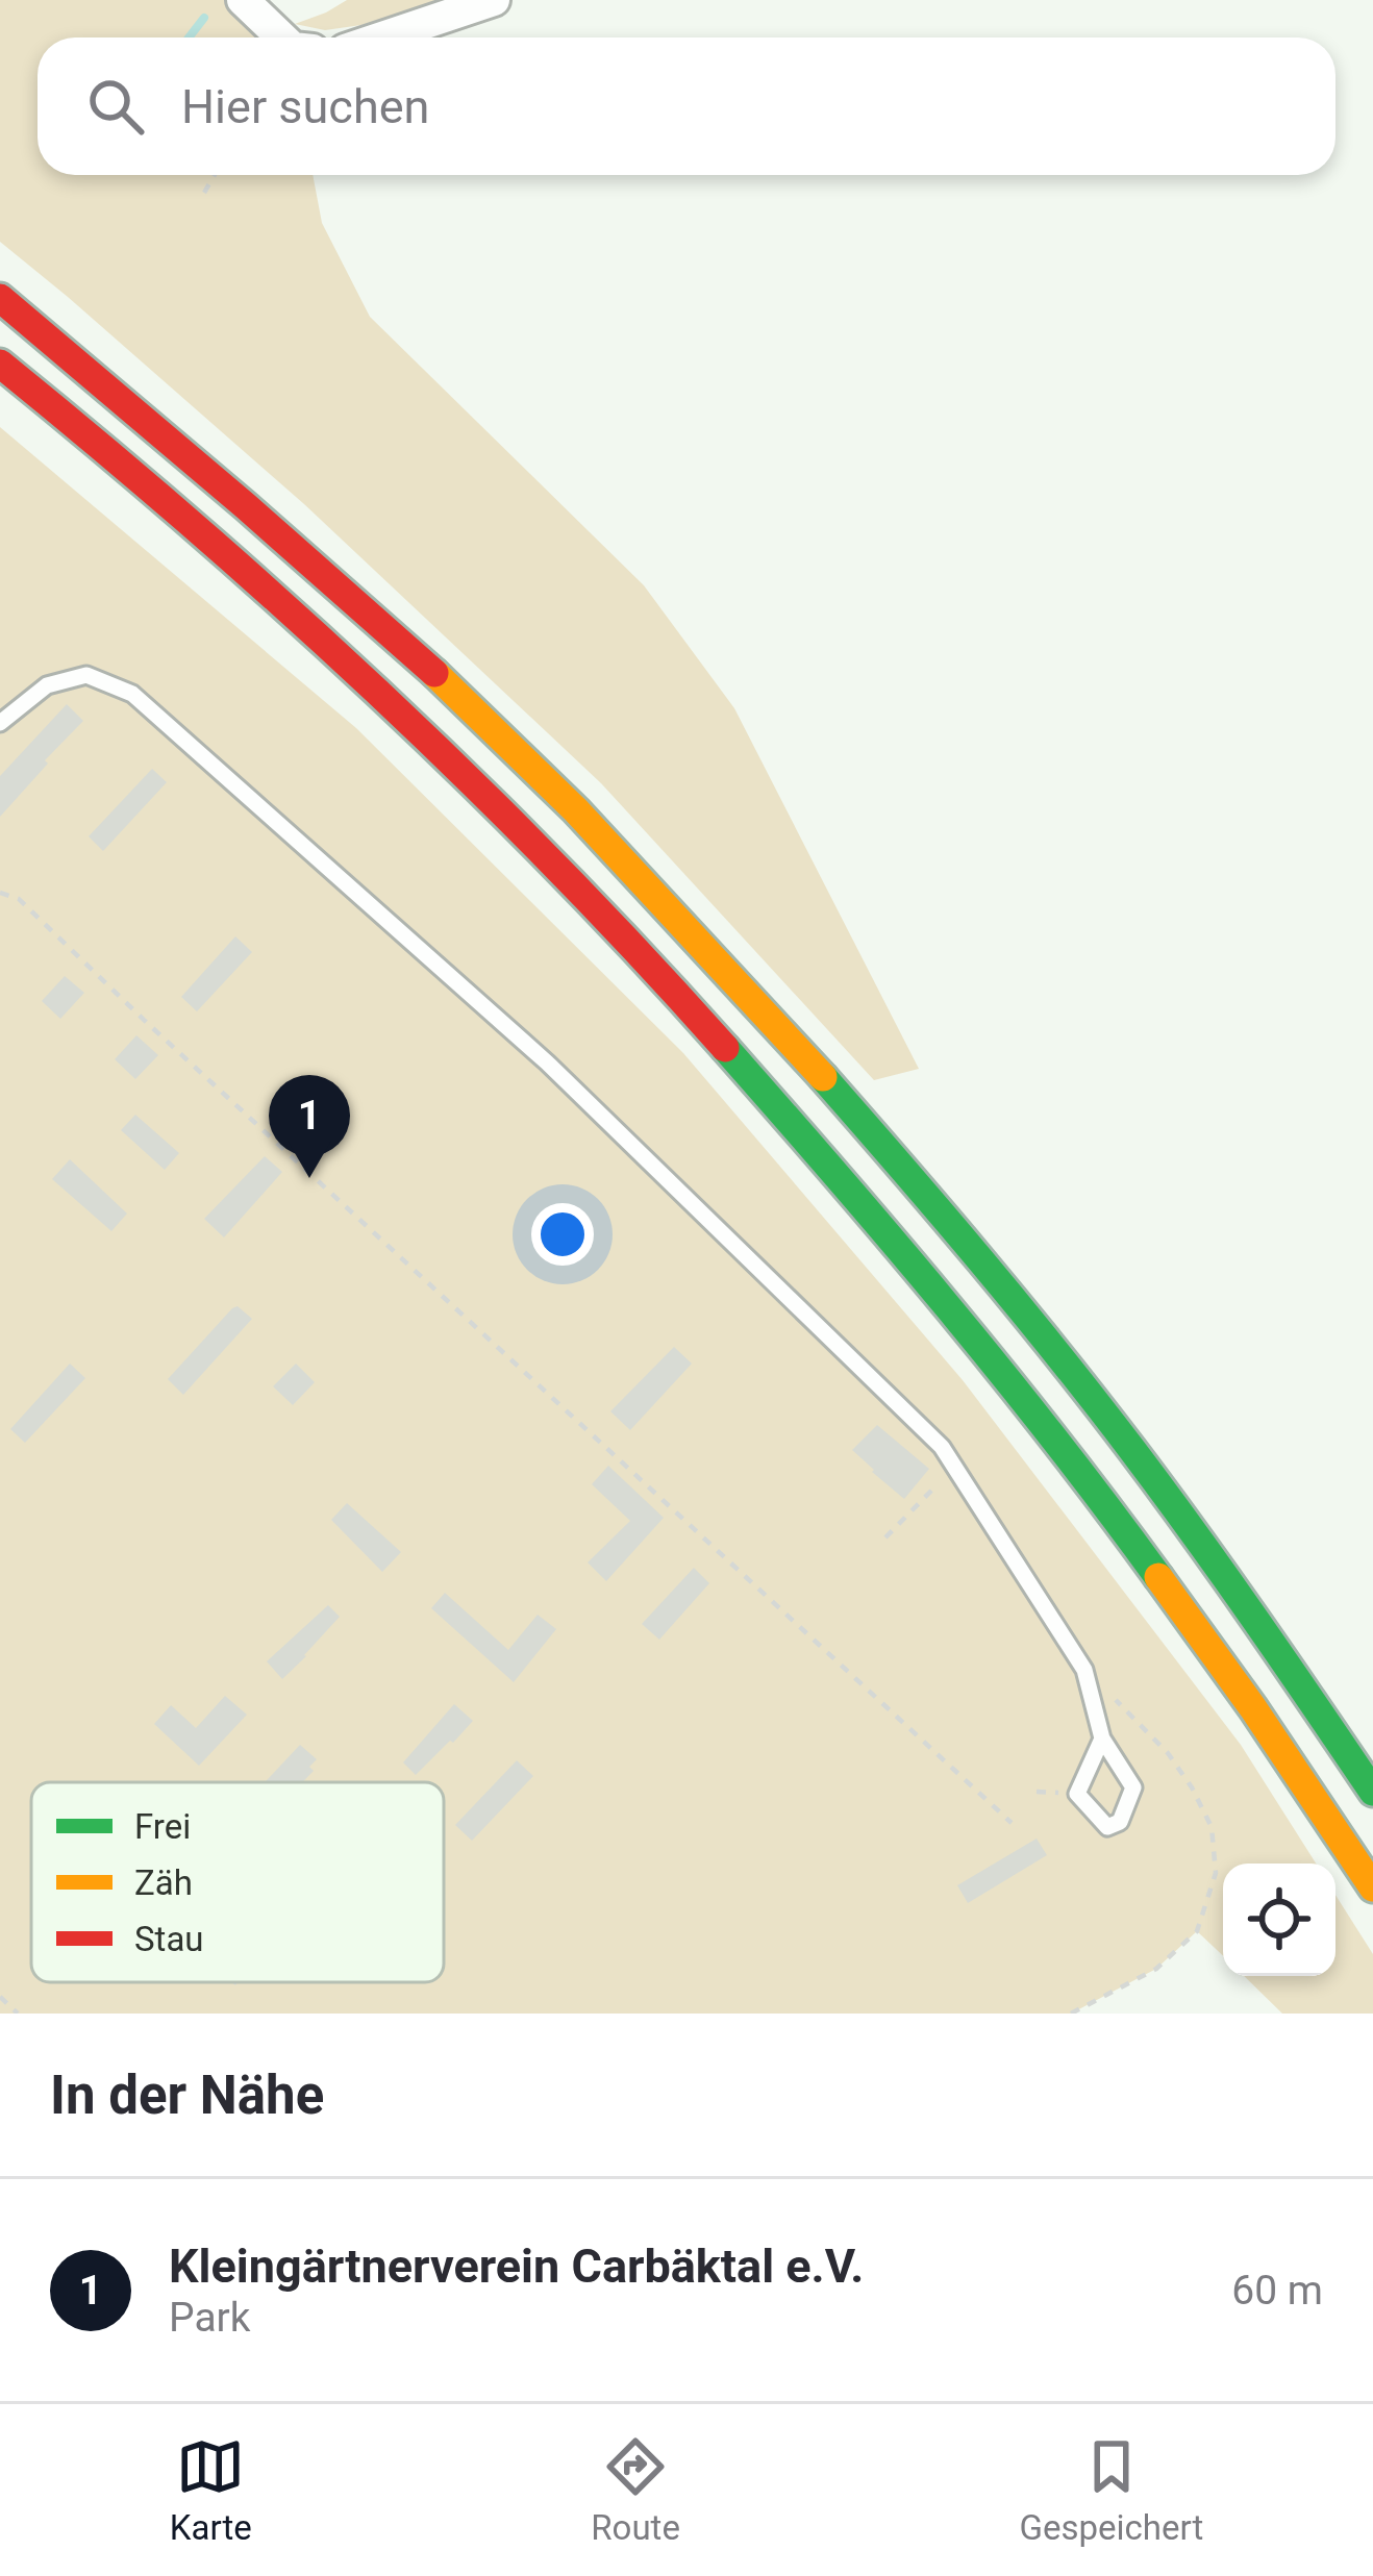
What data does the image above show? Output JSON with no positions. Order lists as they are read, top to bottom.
{
  "legend": ["Frei", "Zäh", "Stau"],
  "page": {
    "search": "Hier suchen",
    "pins": "1",
    "heading": "In der Nähe",
    "list": [
      {
        "mark": "1",
        "name": "Kleingärtnerverein Carbäktal e.V.",
        "note": "Park",
        "value": "60 m"
      }
    ],
    "nav": ["Karte", "Route", "Gespeichert"]
  }
}
